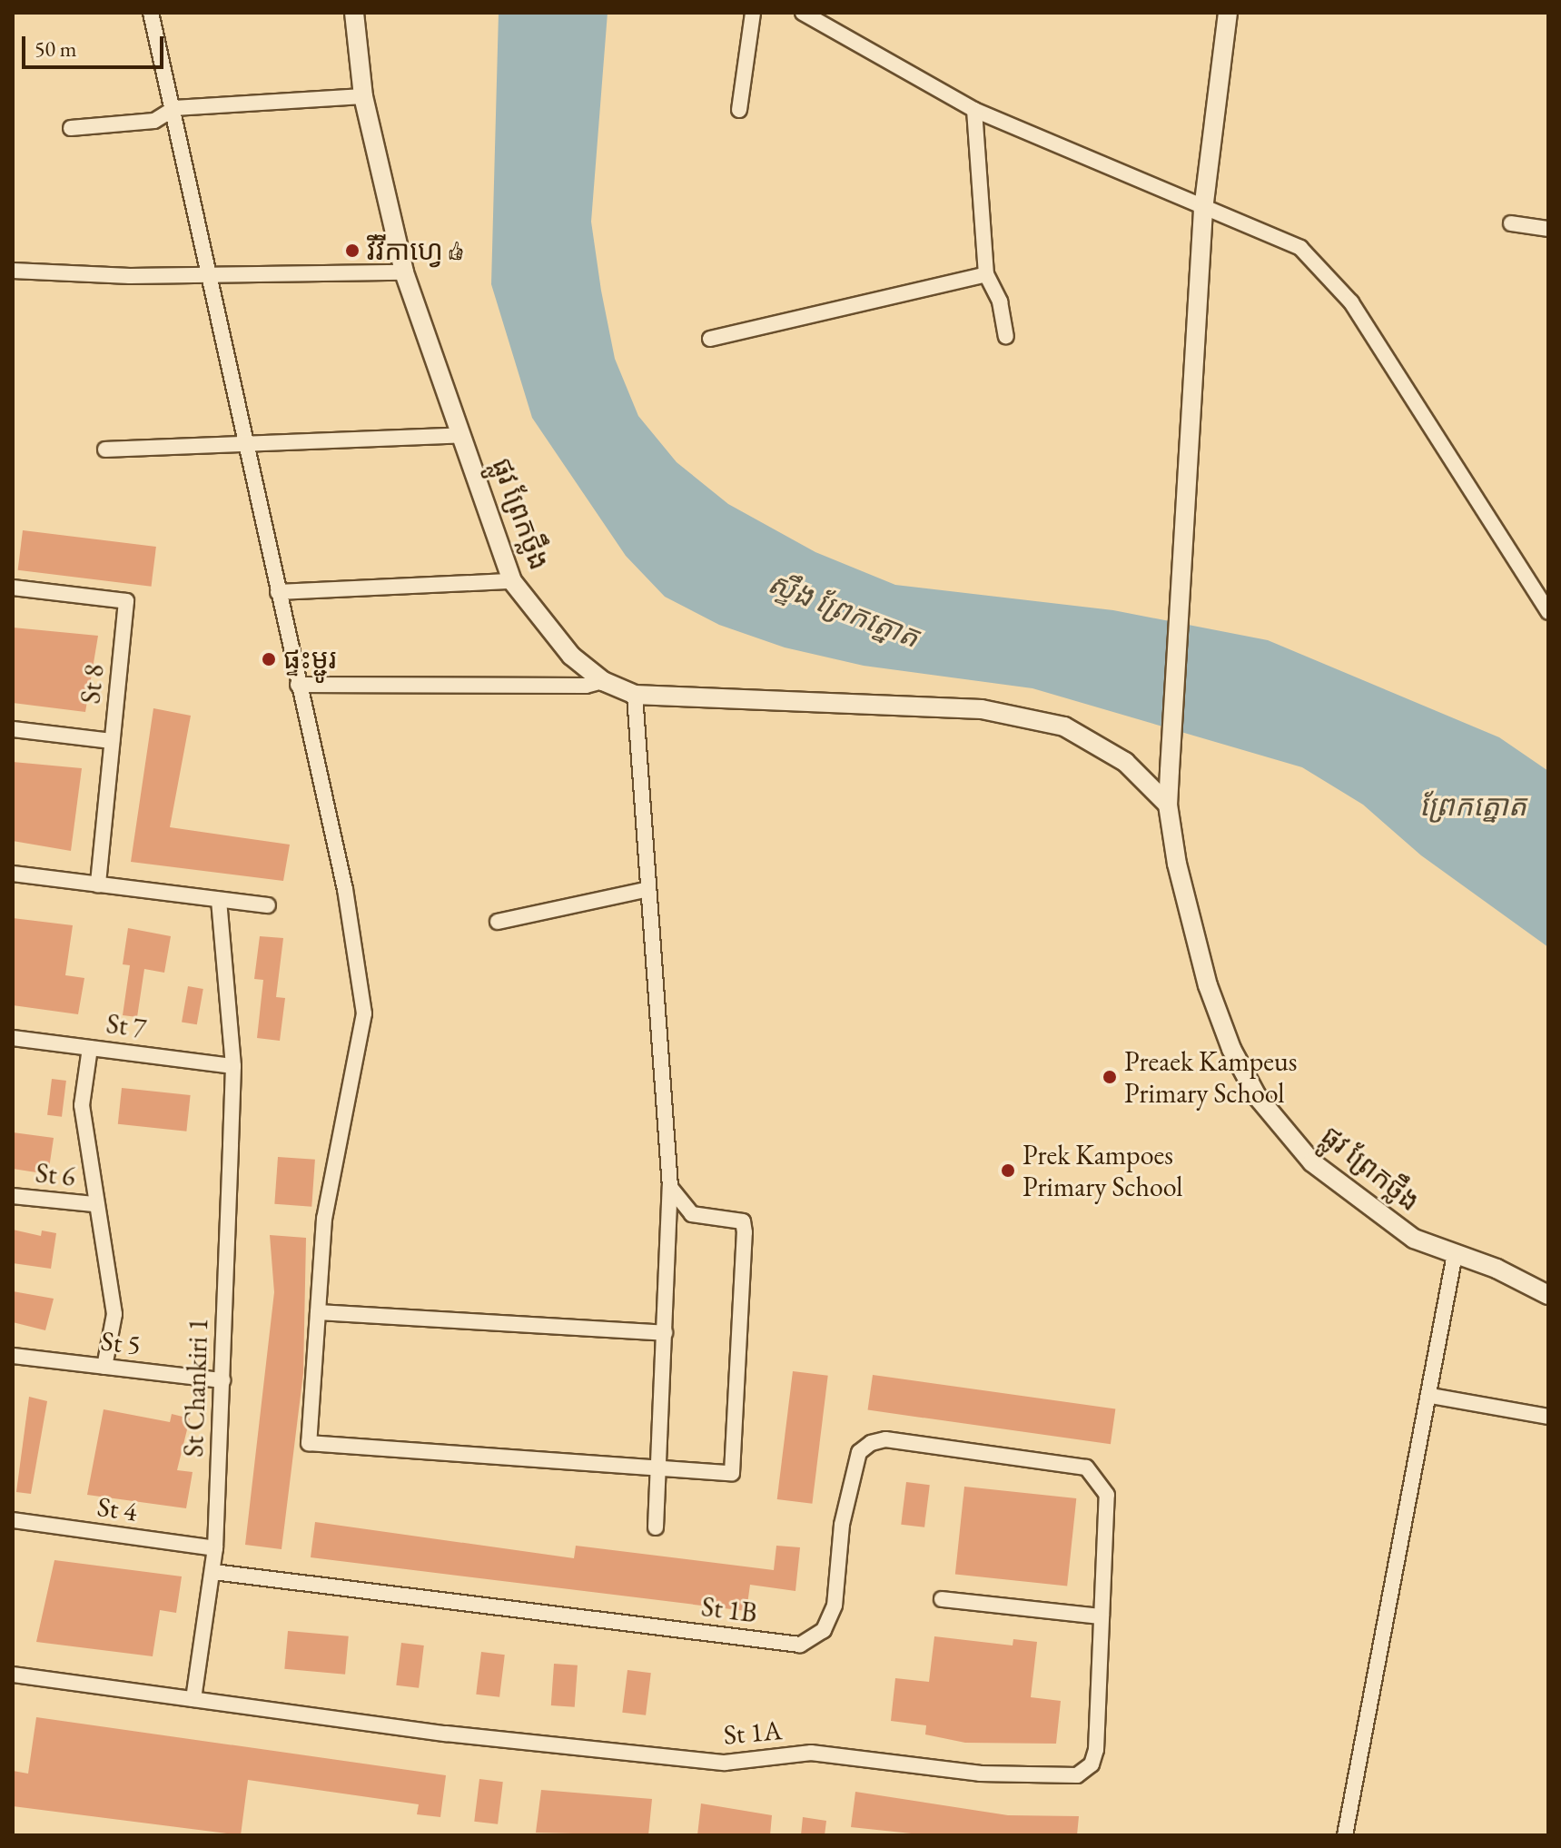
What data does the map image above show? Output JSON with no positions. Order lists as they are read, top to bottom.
{
  "streets": {
    "street": [
      "ផ្លូវ ព្រែកថ្លឹង",
      "St 8",
      "St 7",
      "St 6",
      "St 5",
      "St Chankiri 1",
      "St 4",
      "St 1B",
      "St 1A"
    ]
  },
  "crossings": [
    ["St 7", "St Chankiri 1"],
    ["St 5", "St Chankiri 1"],
    ["St Chankiri 1", "St 4"],
    ["St Chankiri 1", "St 1B"],
    ["St Chankiri 1", "St 1A"],
    ["St 1B", "St 1A"]
  ],
  "water": ["ស្ទឹង ព្រែកត្នោត", "ព្រែកត្នោត"],
  "places": [
    "វីវីកាហ្វេ 👍",
    "ផ្ទះម្ជូរ",
    "Preaek Kampeus Primary School",
    "Prek Kampoes Primary School"
  ],
  "scale_bar": "50 m"
}
